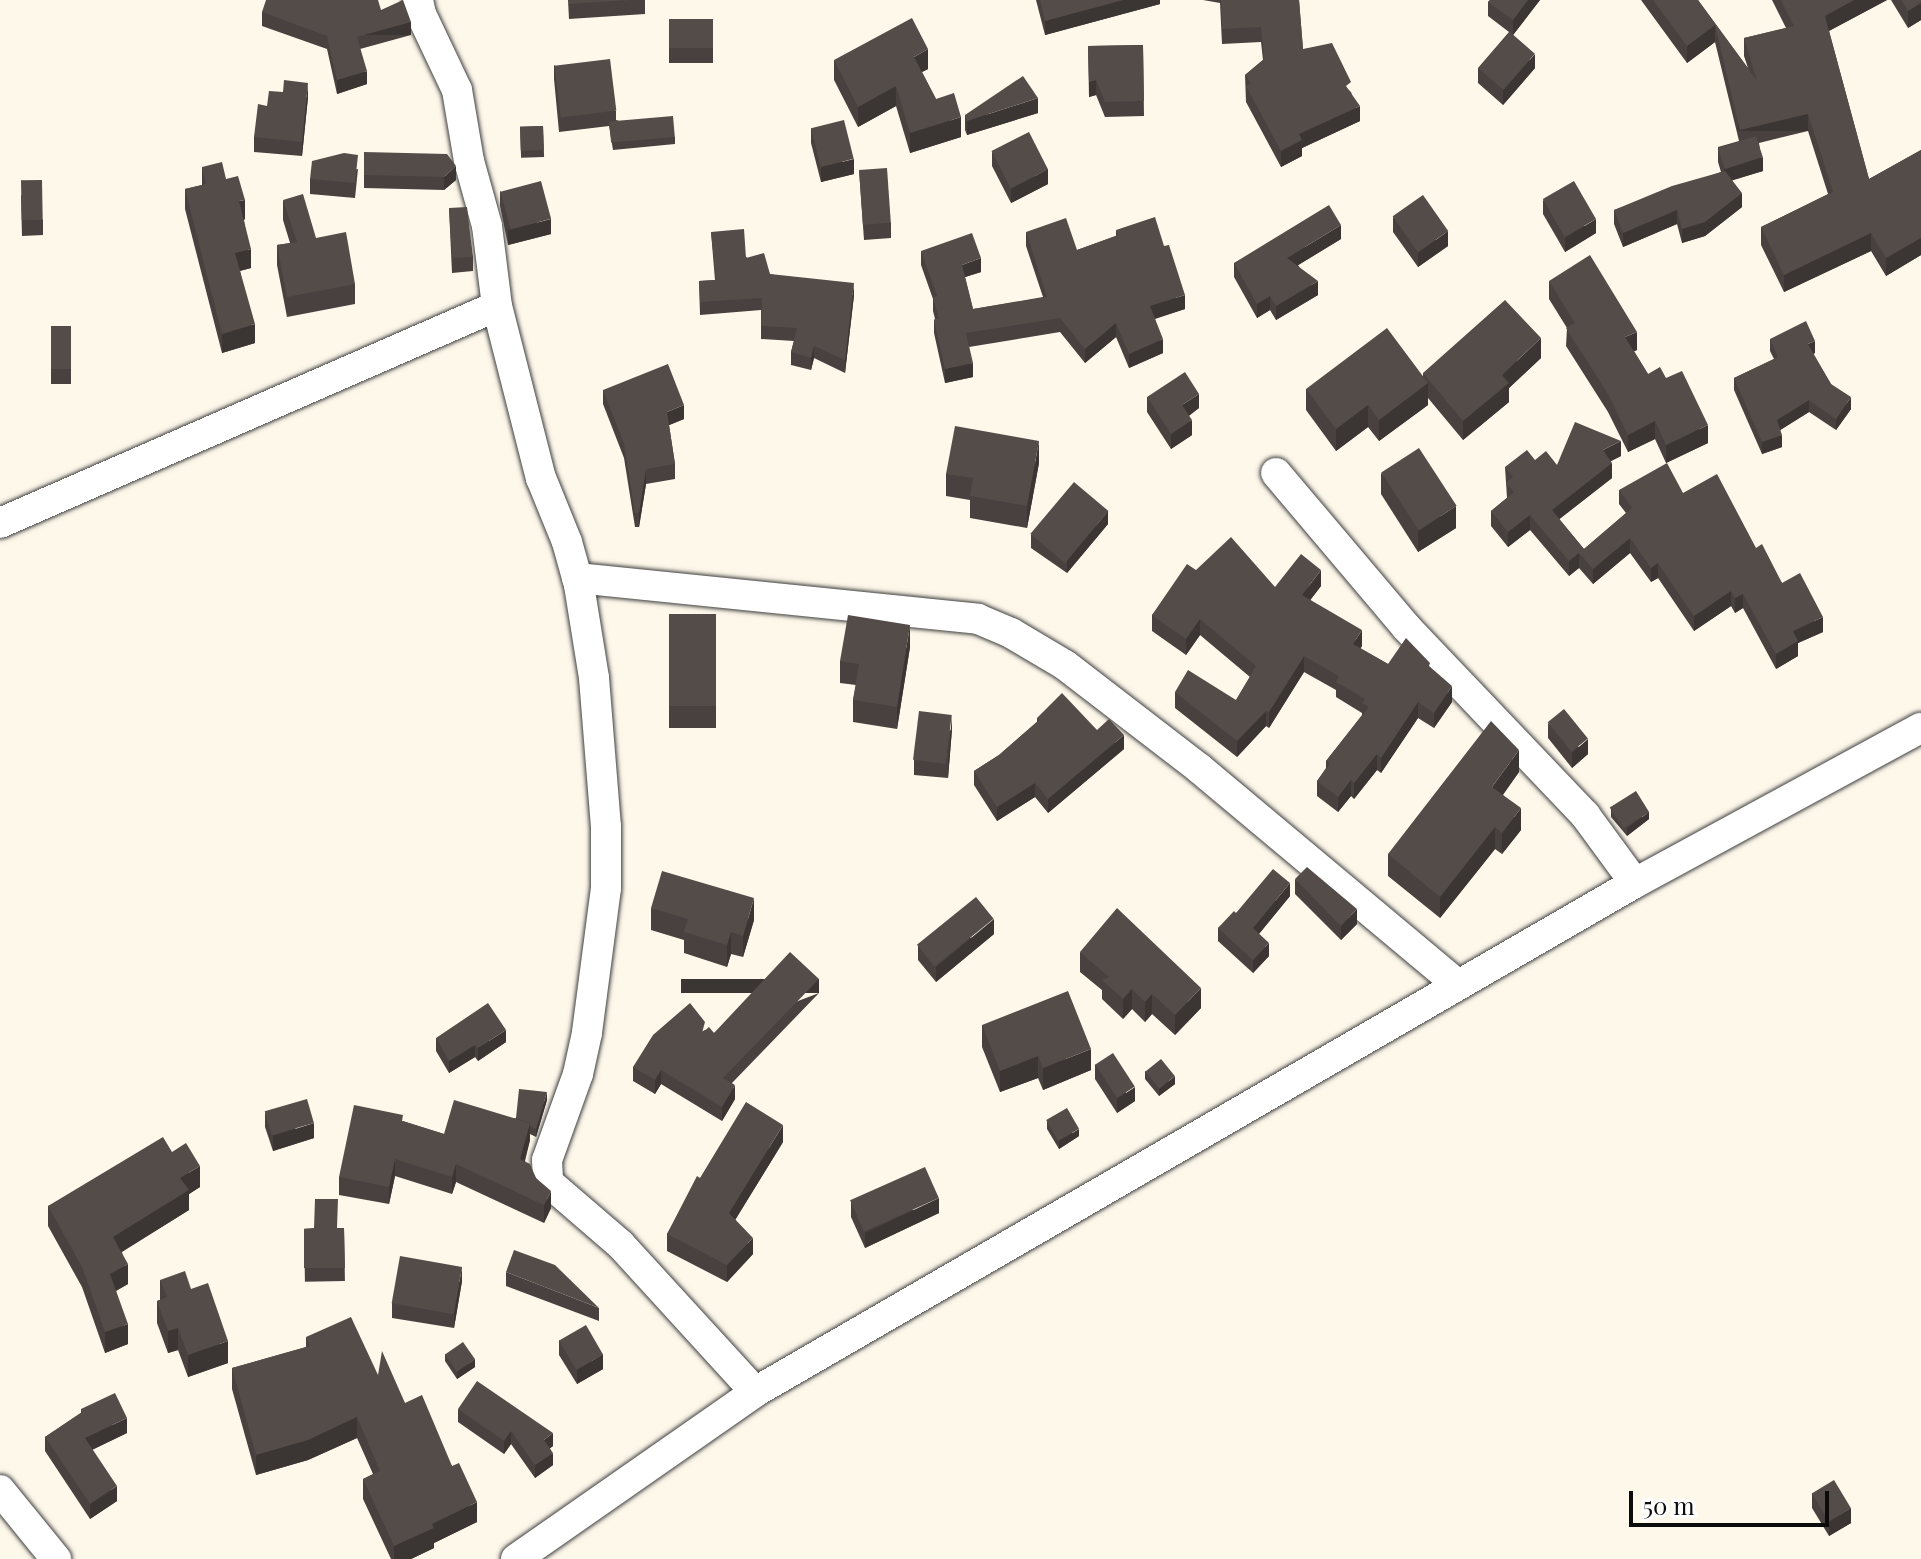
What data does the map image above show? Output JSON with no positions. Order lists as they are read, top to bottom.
{
  "scale_bar": "50 m"
}
